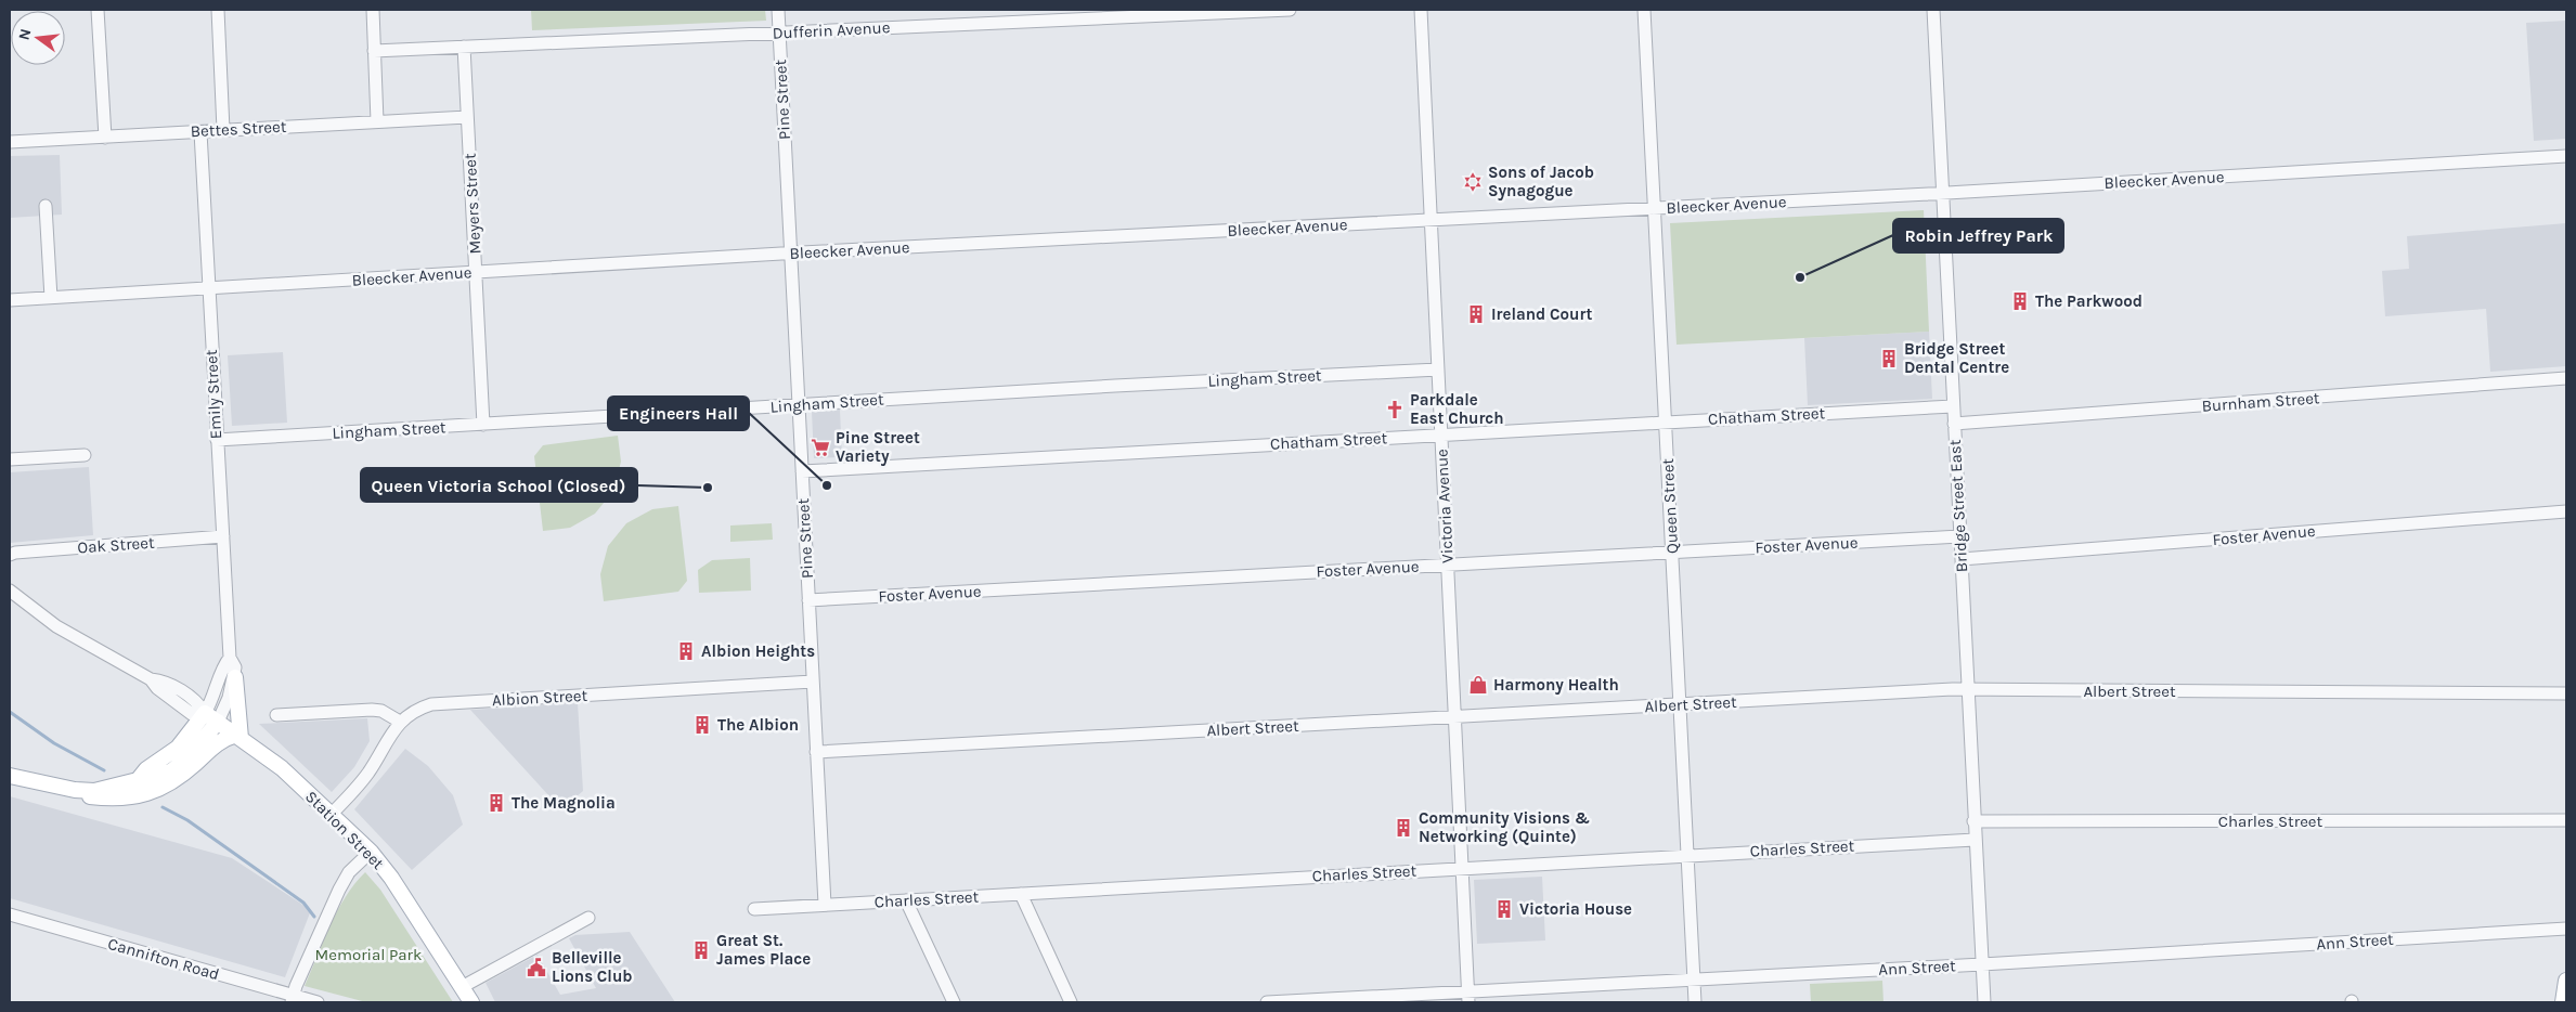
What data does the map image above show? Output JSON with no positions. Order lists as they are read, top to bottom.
{
  "streets": {
    "main road": ["Station Street"],
    "street": [
      "Dufferin Avenue",
      "Pine Street",
      "Bettes Street",
      "Bleecker Avenue",
      "Meyers Street",
      "Lingham Street",
      "Emily Street",
      "Burnham Street",
      "Chatham Street",
      "Victoria Avenue",
      "Queen Street",
      "Bridge Street East",
      "Foster Avenue",
      "Oak Street",
      "Albert Street",
      "Albion Street",
      "Charles Street",
      "Ann Street",
      "Cannifton Road"
    ]
  },
  "crossings": [
    ["Dufferin Avenue", "Pine Street"],
    ["Dufferin Avenue", "Meyers Street"],
    ["Pine Street", "Bleecker Avenue"],
    ["Pine Street", "Lingham Street"],
    ["Pine Street", "Chatham Street"],
    ["Pine Street", "Foster Avenue"],
    ["Pine Street", "Albert Street"],
    ["Pine Street", "Albion Street"],
    ["Pine Street", "Charles Street"],
    ["Bettes Street", "Meyers Street"],
    ["Bettes Street", "Emily Street"],
    ["Bleecker Avenue", "Meyers Street"],
    ["Bleecker Avenue", "Emily Street"],
    ["Bleecker Avenue", "Victoria Avenue"],
    ["Bleecker Avenue", "Queen Street"],
    ["Bleecker Avenue", "Bridge Street East"],
    ["Meyers Street", "Lingham Street"],
    ["Lingham Street", "Emily Street"],
    ["Lingham Street", "Victoria Avenue"],
    ["Emily Street", "Oak Street"],
    ["Emily Street", "Station Street"],
    ["Burnham Street", "Bridge Street East"],
    ["Chatham Street", "Victoria Avenue"],
    ["Chatham Street", "Queen Street"],
    ["Chatham Street", "Bridge Street East"],
    ["Victoria Avenue", "Foster Avenue"],
    ["Victoria Avenue", "Albert Street"],
    ["Victoria Avenue", "Charles Street"],
    ["Victoria Avenue", "Ann Street"],
    ["Queen Street", "Foster Avenue"],
    ["Queen Street", "Albert Street"],
    ["Queen Street", "Charles Street"],
    ["Queen Street", "Ann Street"],
    ["Bridge Street East", "Foster Avenue"],
    ["Bridge Street East", "Albert Street"],
    ["Bridge Street East", "Charles Street"],
    ["Bridge Street East", "Ann Street"]
  ],
  "parks": ["Memorial Park"],
  "places": {
    "synagogue": ["Sons of Jacob Synagogue"],
    "other": ["Robin Jeffrey Park", "Engineers Hall", "Queen Victoria School (Closed)"],
    "building": [
      "The Parkwood",
      "Ireland Court",
      "Bridge Street Dental Centre",
      "Albion Heights",
      "The Albion",
      "The Magnolia",
      "Community Visions & Networking (Quinte)",
      "Victoria House",
      "Great St. James Place"
    ],
    "church": ["Parkdale East Church"],
    "supermarket": ["Pine Street Variety"],
    "shop": ["Harmony Health"],
    "public building": ["Belleville Lions Club"]
  },
  "north": "left"
}
